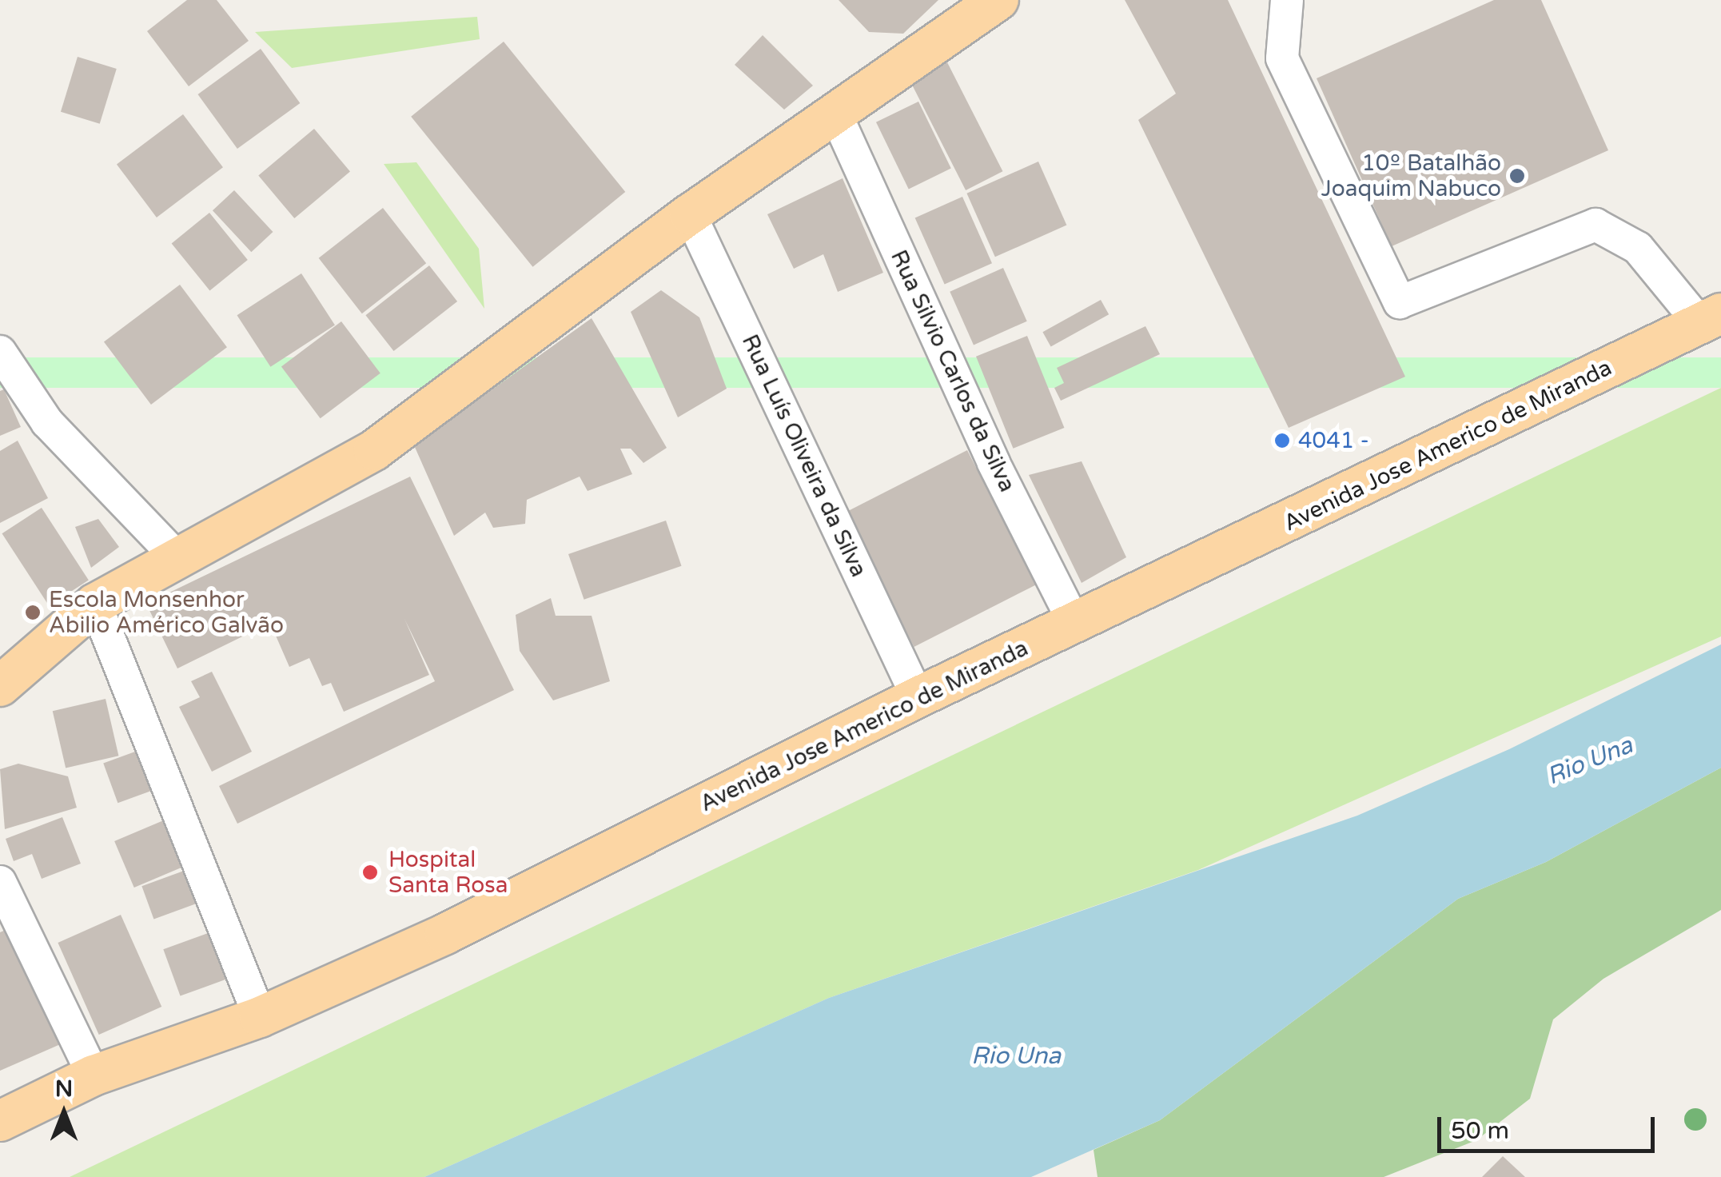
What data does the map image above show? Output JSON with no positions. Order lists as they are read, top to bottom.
{
  "streets": {
    "main road": ["Avenida Jose Americo de Miranda"],
    "street": ["Rua Silvio Carlos da Silva", "Rua Luís Oliveira da Silva"]
  },
  "crossings": [
    ["Rua Silvio Carlos da Silva", "Avenida Jose Americo de Miranda"],
    ["Avenida Jose Americo de Miranda", "Rua Luís Oliveira da Silva"]
  ],
  "water": ["Rio Una"],
  "places": [
    "10º Batalhão Joaquim Nabuco",
    "4041 -",
    "Escola Monsenhor Abilio Américo Galvão",
    "Hospital Santa Rosa"
  ],
  "scale_bar": "50 m",
  "north": "top"
}
